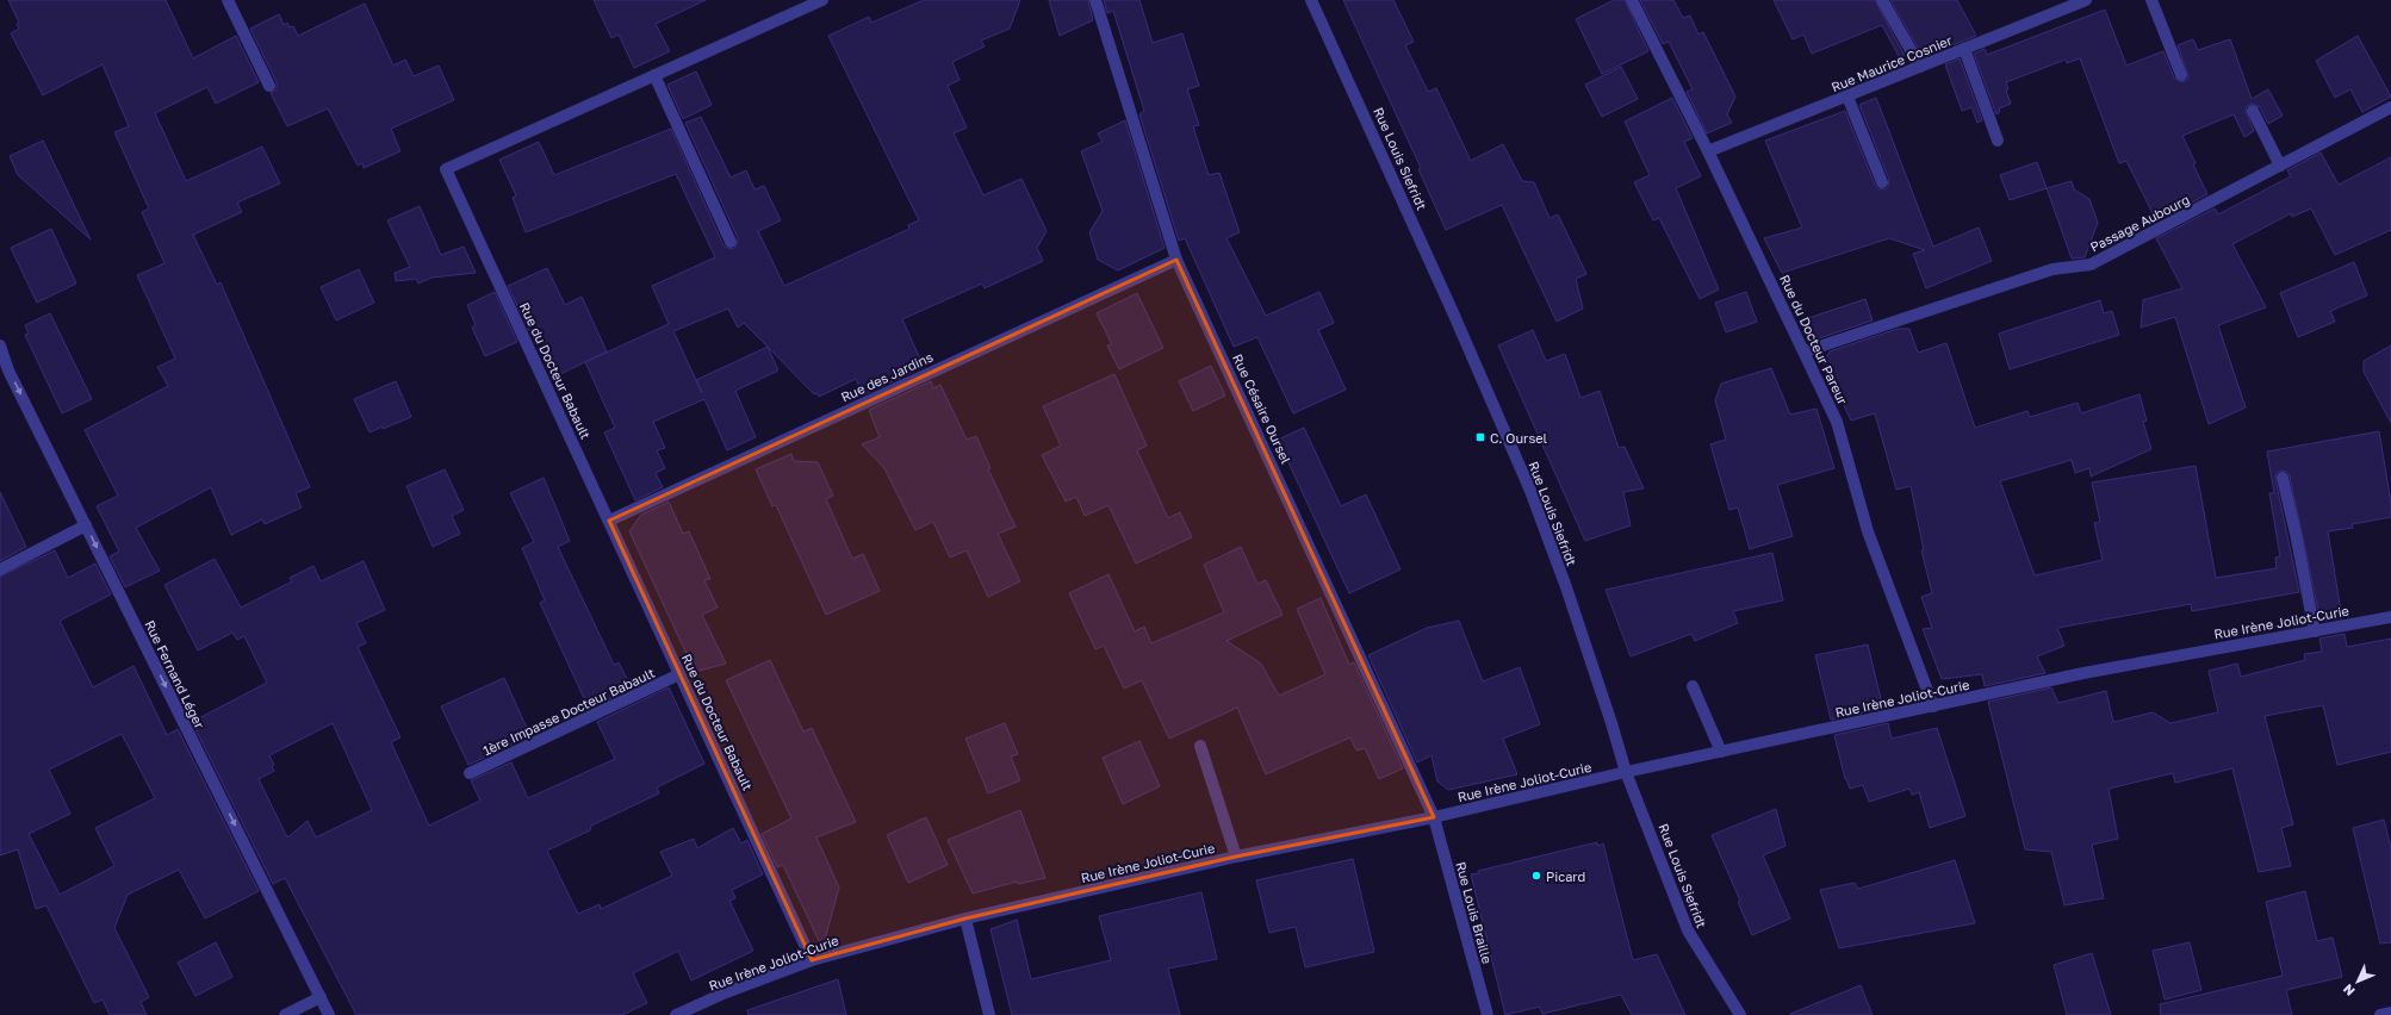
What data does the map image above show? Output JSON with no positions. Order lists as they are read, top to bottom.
{
  "streets": {
    "street": [
      "Rue Maurice Cosnier",
      "Rue Louis Siefridt",
      "Passage Aubourg",
      "Rue du Docteur Pareur",
      "Rue du Docteur Babault",
      "Rue des Jardins",
      "Rue Césaire Oursel",
      "Rue Irène Joliot-Curie",
      "Rue Fernand Léger",
      "1ère Impasse Docteur Babault",
      "Rue Louis Braille"
    ]
  },
  "crossings": [
    ["Rue Maurice Cosnier", "Rue du Docteur Pareur"],
    ["Rue Louis Siefridt", "Rue Irène Joliot-Curie"],
    ["Passage Aubourg", "Rue du Docteur Pareur"],
    ["Rue du Docteur Pareur", "Rue Irène Joliot-Curie"],
    ["Rue du Docteur Babault", "Rue des Jardins"],
    ["Rue du Docteur Babault", "Rue Irène Joliot-Curie"],
    ["Rue du Docteur Babault", "1ère Impasse Docteur Babault"],
    ["Rue des Jardins", "Rue Césaire Oursel"],
    ["Rue Césaire Oursel", "Rue Irène Joliot-Curie"],
    ["Rue Césaire Oursel", "Rue Louis Braille"],
    ["Rue Irène Joliot-Curie", "Rue Louis Braille"]
  ],
  "one_way": ["Rue Fernand Léger"],
  "places": {
    "transit": ["C. Oursel"],
    "other": ["Picard"]
  },
  "north": "bottom left"
}
